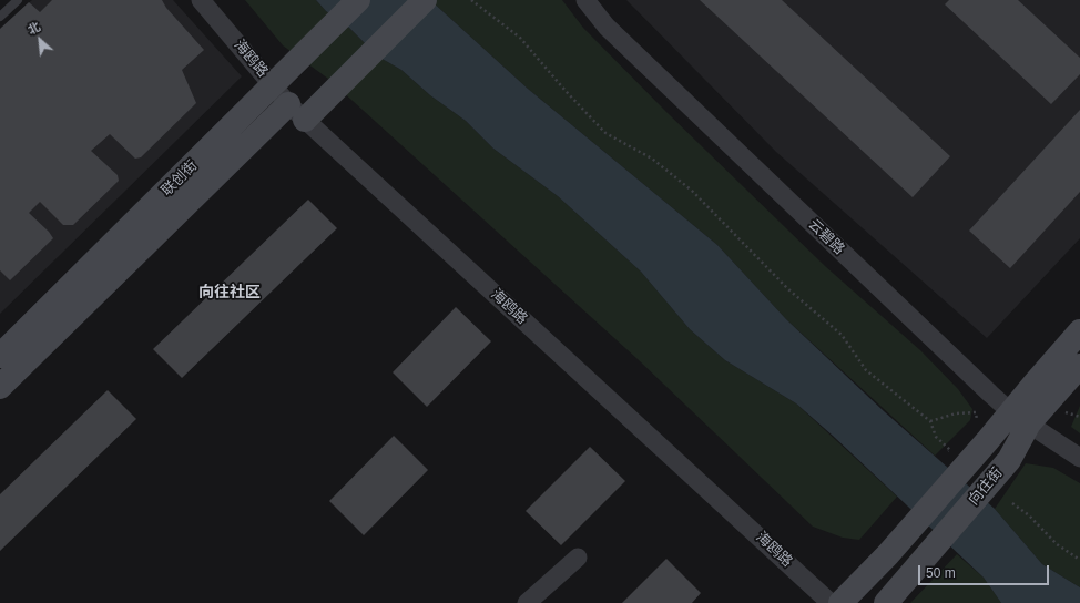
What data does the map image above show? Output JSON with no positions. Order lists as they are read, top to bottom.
{
  "streets": {
    "street": [
      "海鸥路",
      "联创街",
      "云碧路",
      "向往街"
    ]
  },
  "crossings": [
    ["海鸥路", "联创街"],
    ["云碧路", "向往街"]
  ],
  "districts": ["向往社区"],
  "scale_bar": "50 m",
  "north": "top left"
}
